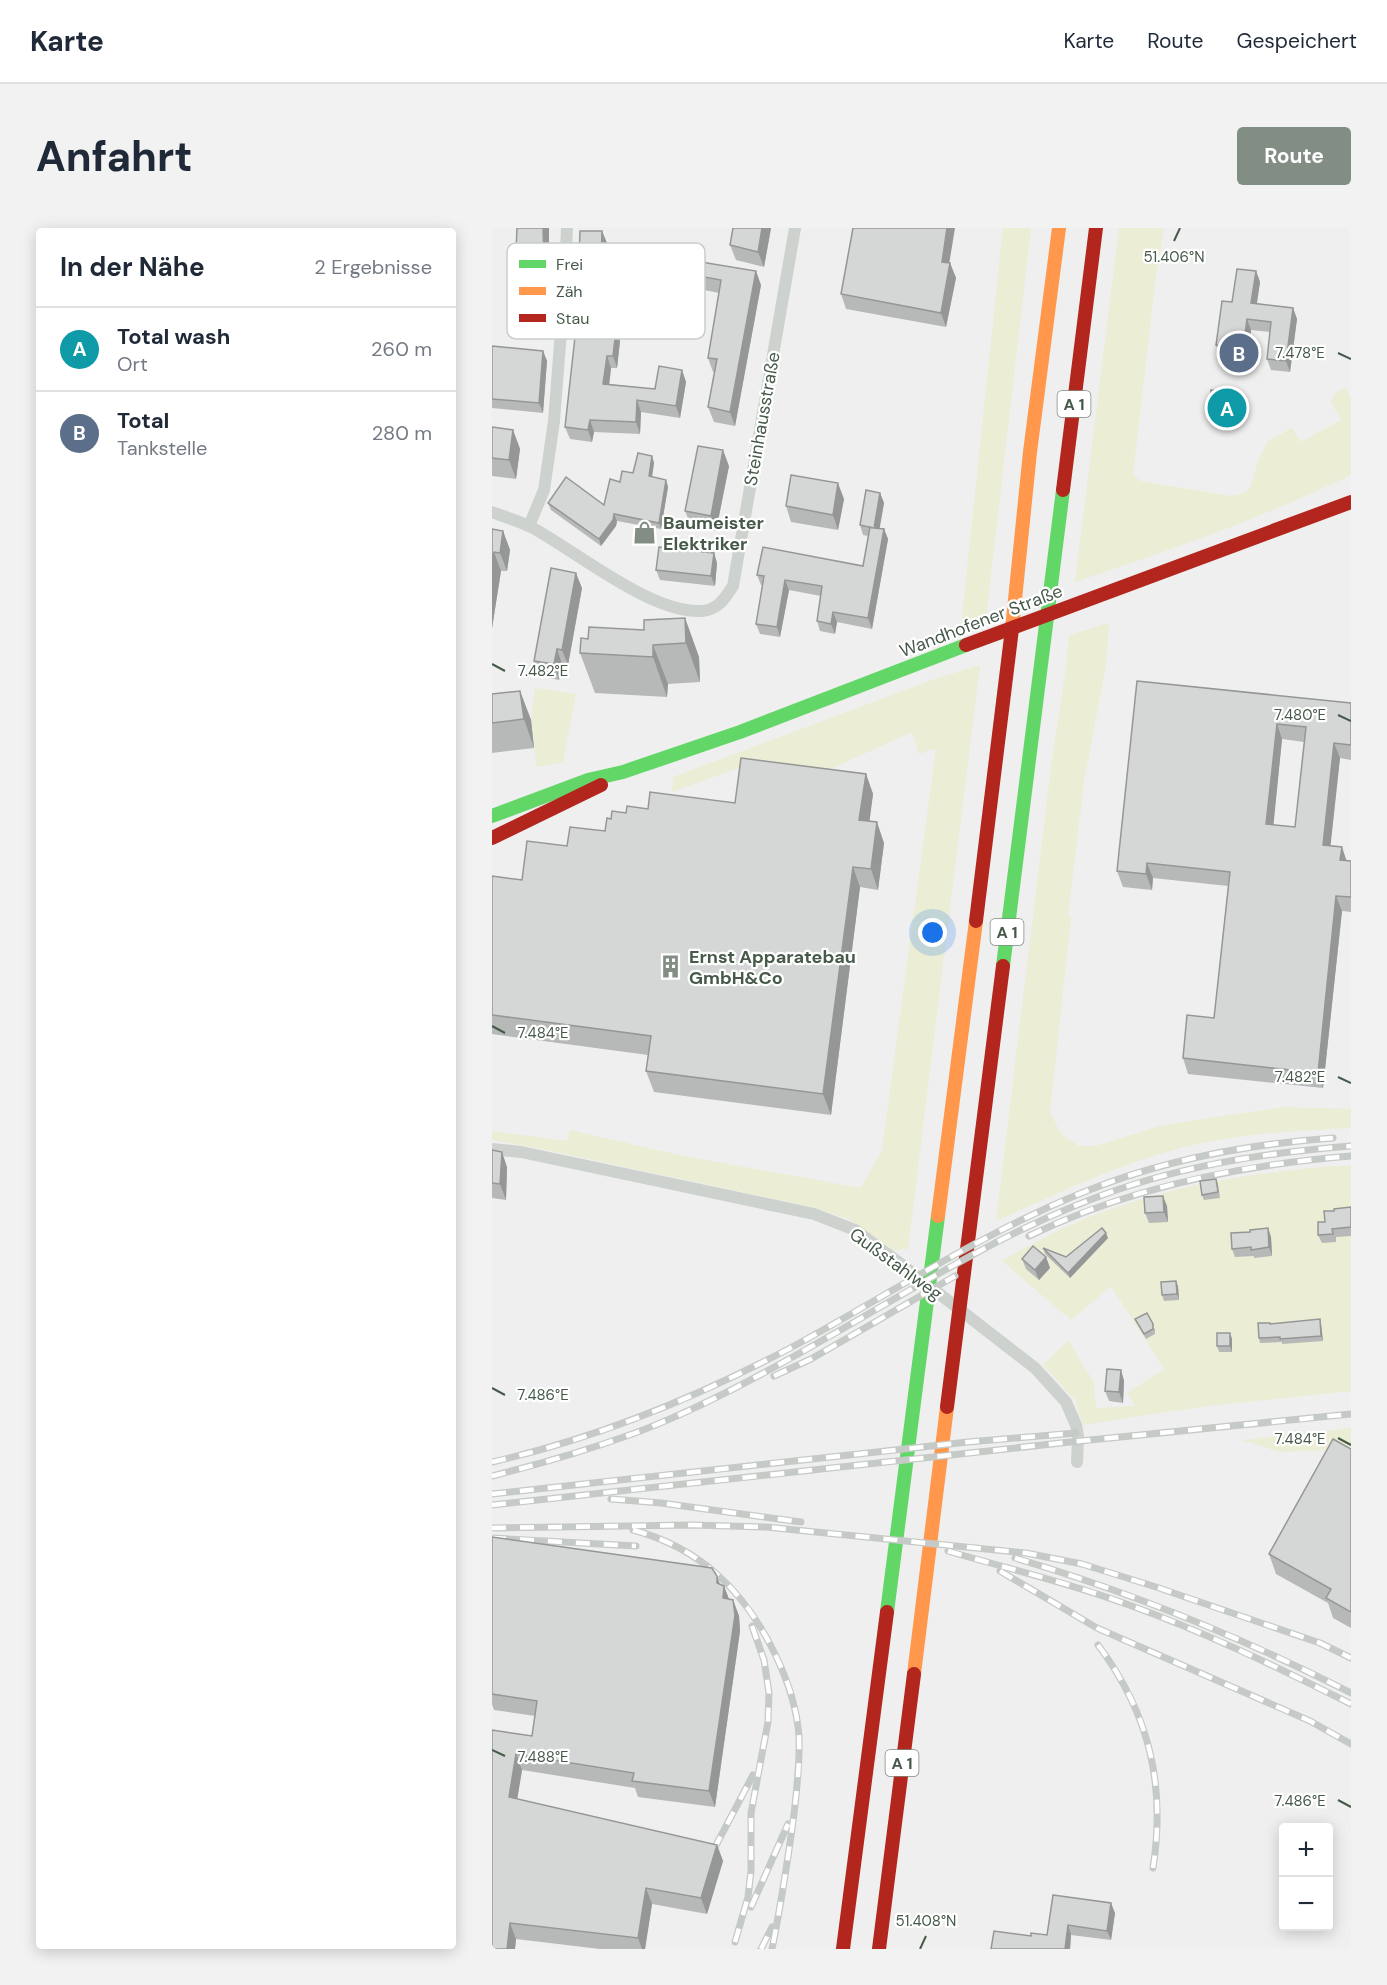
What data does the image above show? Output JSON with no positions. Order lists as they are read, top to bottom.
{
  "streets": {
    "main road": ["A 1", "Wandhofener Straße"],
    "street": ["Steinhausstraße", "Gußstahlweg"]
  },
  "places": {
    "shop": ["Baumeister Elektriker"],
    "building": ["Ernst Apparatebau GmbH&Co"]
  },
  "legend": ["Frei", "Zäh", "Stau"],
  "page": {
    "header": "Karte",
    "nav": ["Karte", "Route", "Gespeichert"],
    "buttons": "Route",
    "title": "Anfahrt",
    "heading": ["In der Nähe", "2 Ergebnisse"],
    "list": [
      {
        "mark": "A",
        "name": "Total wash",
        "note": "Ort",
        "value": "260 m"
      },
      {
        "mark": "B",
        "name": "Total",
        "note": "Tankstelle",
        "value": "280 m"
      }
    ],
    "pins": ["B", "A"],
    "map_buttons": ["+", "−"]
  },
  "coordinates": [
    "51.406°N",
    "7.478°E",
    "7.482°E",
    "7.480°E",
    "7.484°E",
    "7.486°E",
    "7.488°E",
    "51.408°N"
  ]
}
